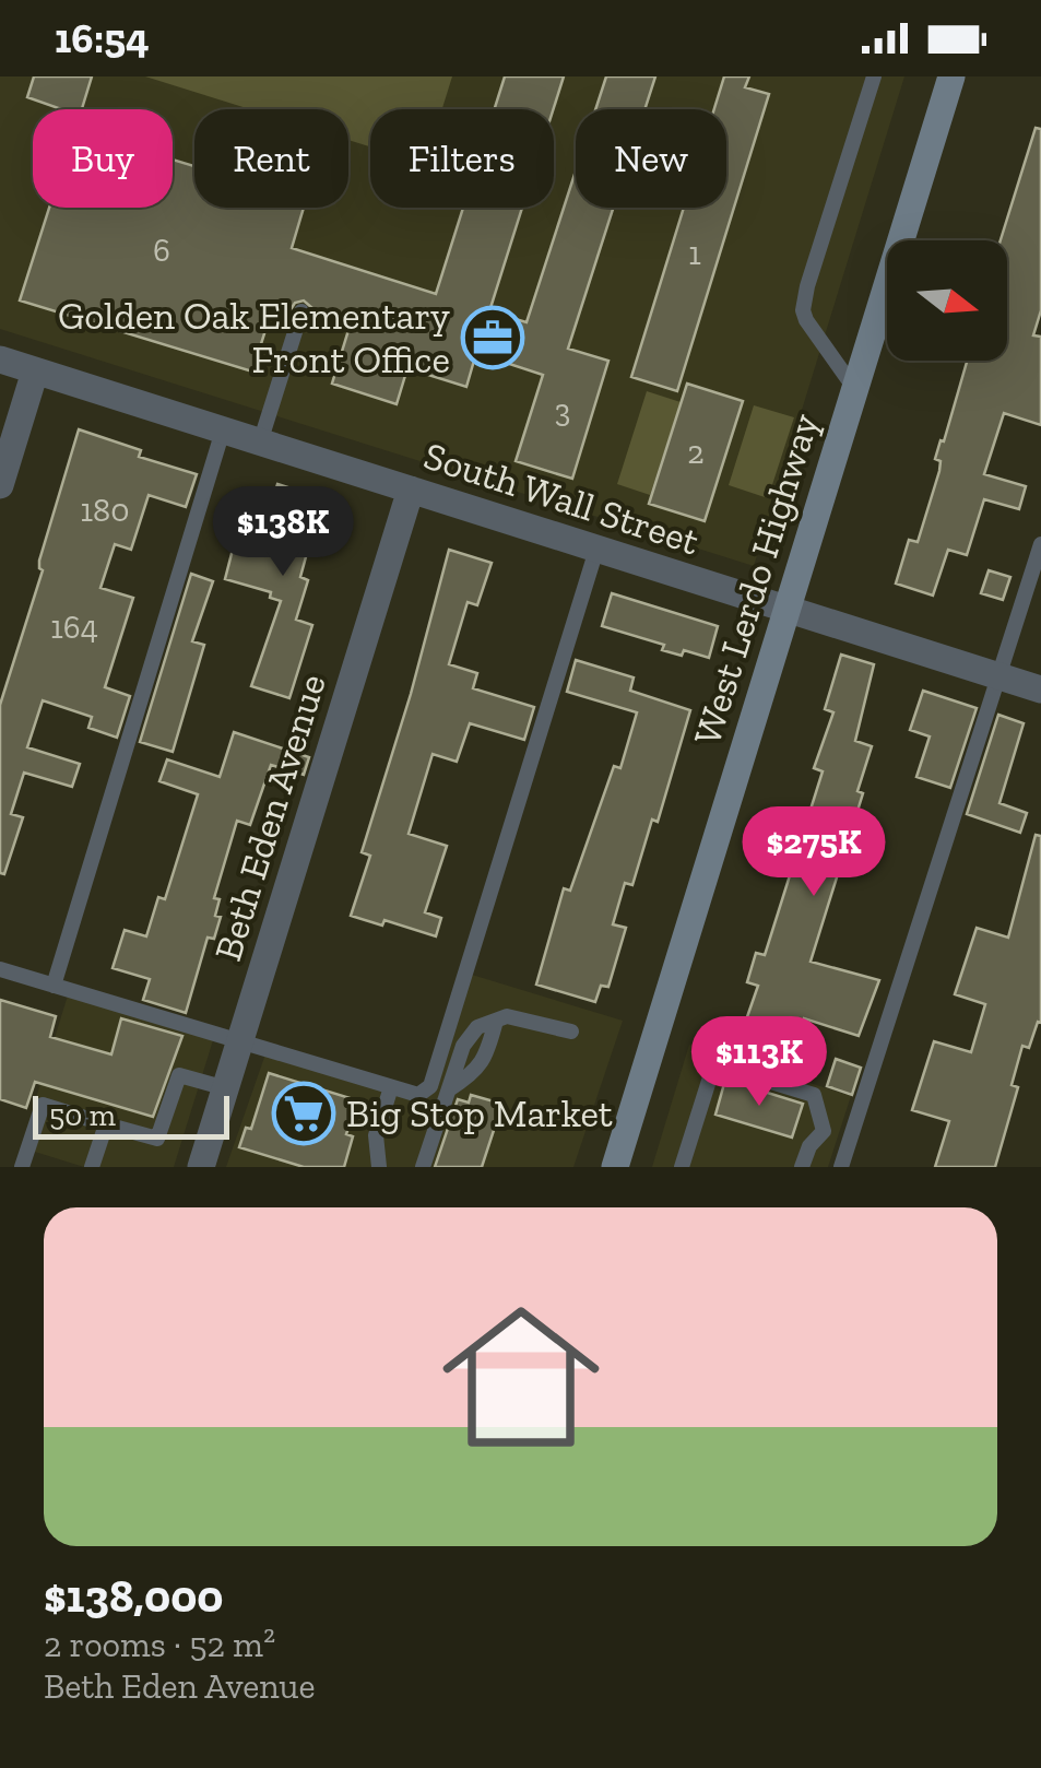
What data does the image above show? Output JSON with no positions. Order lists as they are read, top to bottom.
{
  "streets": {
    "main road": ["West Lerdo Highway"],
    "street": ["South Wall Street", "Beth Eden Avenue"]
  },
  "crossings": [
    ["South Wall Street", "West Lerdo Highway"],
    ["South Wall Street", "Beth Eden Avenue"]
  ],
  "places": {
    "office": ["Golden Oak Elementary Front Office"],
    "supermarket": ["Big Stop Market"]
  },
  "house_numbers": [
    "6",
    "1",
    "3",
    "2",
    "180",
    "164"
  ],
  "scale_bar": "50 m",
  "north": "right",
  "page": {
    "status": "16:54",
    "chip": [
      "Buy",
      "Rent",
      "Filters",
      "New"
    ],
    "price": ["$138K", "$275K", "$113K"],
    "scale": "50 m",
    "list": [
      {
        "name": "$138,000",
        "note": "2 rooms · 52 m² · Beth Eden Avenue"
      }
    ]
  }
}
